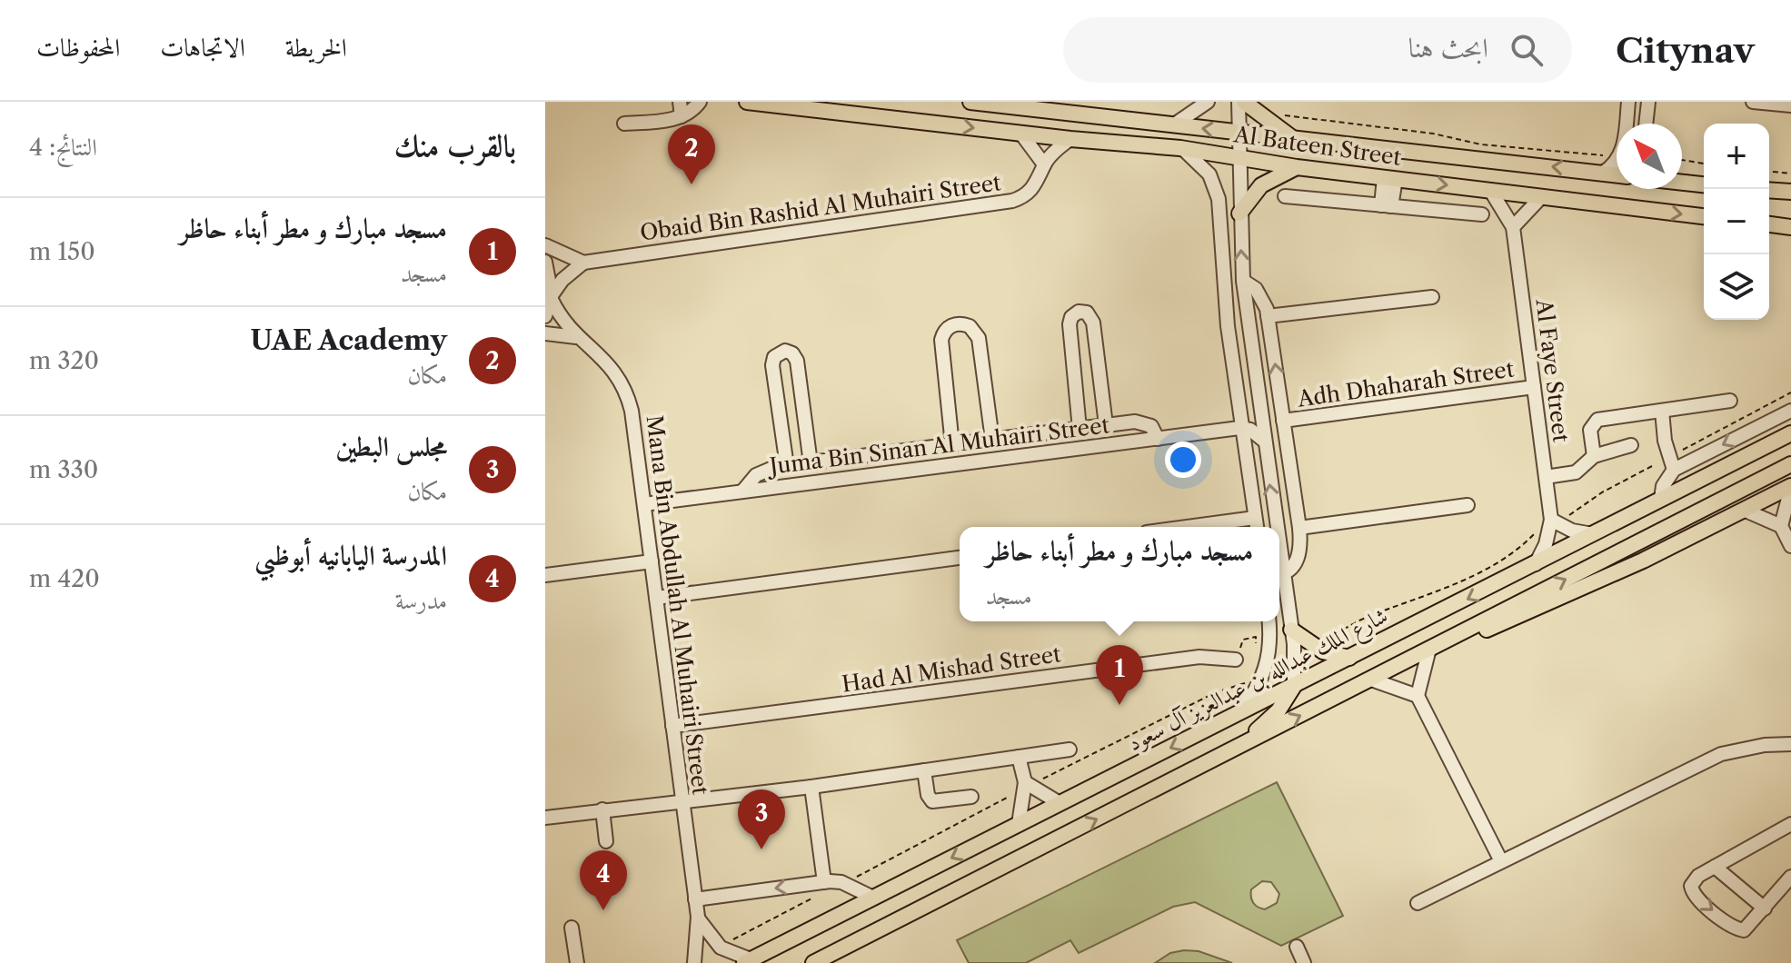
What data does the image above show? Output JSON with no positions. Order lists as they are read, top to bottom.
{
  "streets": {
    "main road": ["Al Bateen Street", "شارع الملك عبدالله بن عبدالعزيز آل سعود"],
    "street": [
      "Obaid Bin Rashid Al Muhairi Street",
      "Al Faye Street",
      "Adh Dhaharah Street",
      "Juma Bin Sinan Al Muhairi Street",
      "Mana Bin Abdullah Al Muhairi Street",
      "Had Al Mishad Street"
    ]
  },
  "crossings": [
    ["Al Bateen Street", "Obaid Bin Rashid Al Muhairi Street"],
    ["Al Bateen Street", "Al Faye Street"],
    ["Al Faye Street", "Adh Dhaharah Street"],
    ["Al Faye Street", "شارع الملك عبدالله بن عبدالعزيز آل سعود"],
    ["Juma Bin Sinan Al Muhairi Street", "Mana Bin Abdullah Al Muhairi Street"],
    ["Mana Bin Abdullah Al Muhairi Street", "Had Al Mishad Street"],
    ["Mana Bin Abdullah Al Muhairi Street", "شارع الملك عبدالله بن عبدالعزيز آل سعود"]
  ],
  "north": "top left",
  "page": {
    "header": "Citynav",
    "search": "ابحث هنا",
    "nav": ["الخريطة", "الاتجاهات", "المحفوظات"],
    "heading": ["بالقرب منك", "النتائج: 4"],
    "map_buttons": ["+", "−"],
    "pins": [
      "2",
      "1",
      "3",
      "4"
    ],
    "list": [
      {
        "mark": "1",
        "name": "مسجد مبارك و مطر أبناء حاظر",
        "note": "مسجد",
        "value": "150 m"
      },
      {
        "mark": "2",
        "name": "UAE Academy",
        "note": "مكان",
        "value": "320 m"
      },
      {
        "mark": "3",
        "name": "مجلس البطين",
        "note": "مكان",
        "value": "330 m"
      },
      {
        "mark": "4",
        "name": "المدرسة اليابانيه أبوظبي",
        "note": "مدرسة",
        "value": "420 m"
      }
    ],
    "popup": ["مسجد مبارك و مطر أبناء حاظر", "مسجد"]
  }
}
